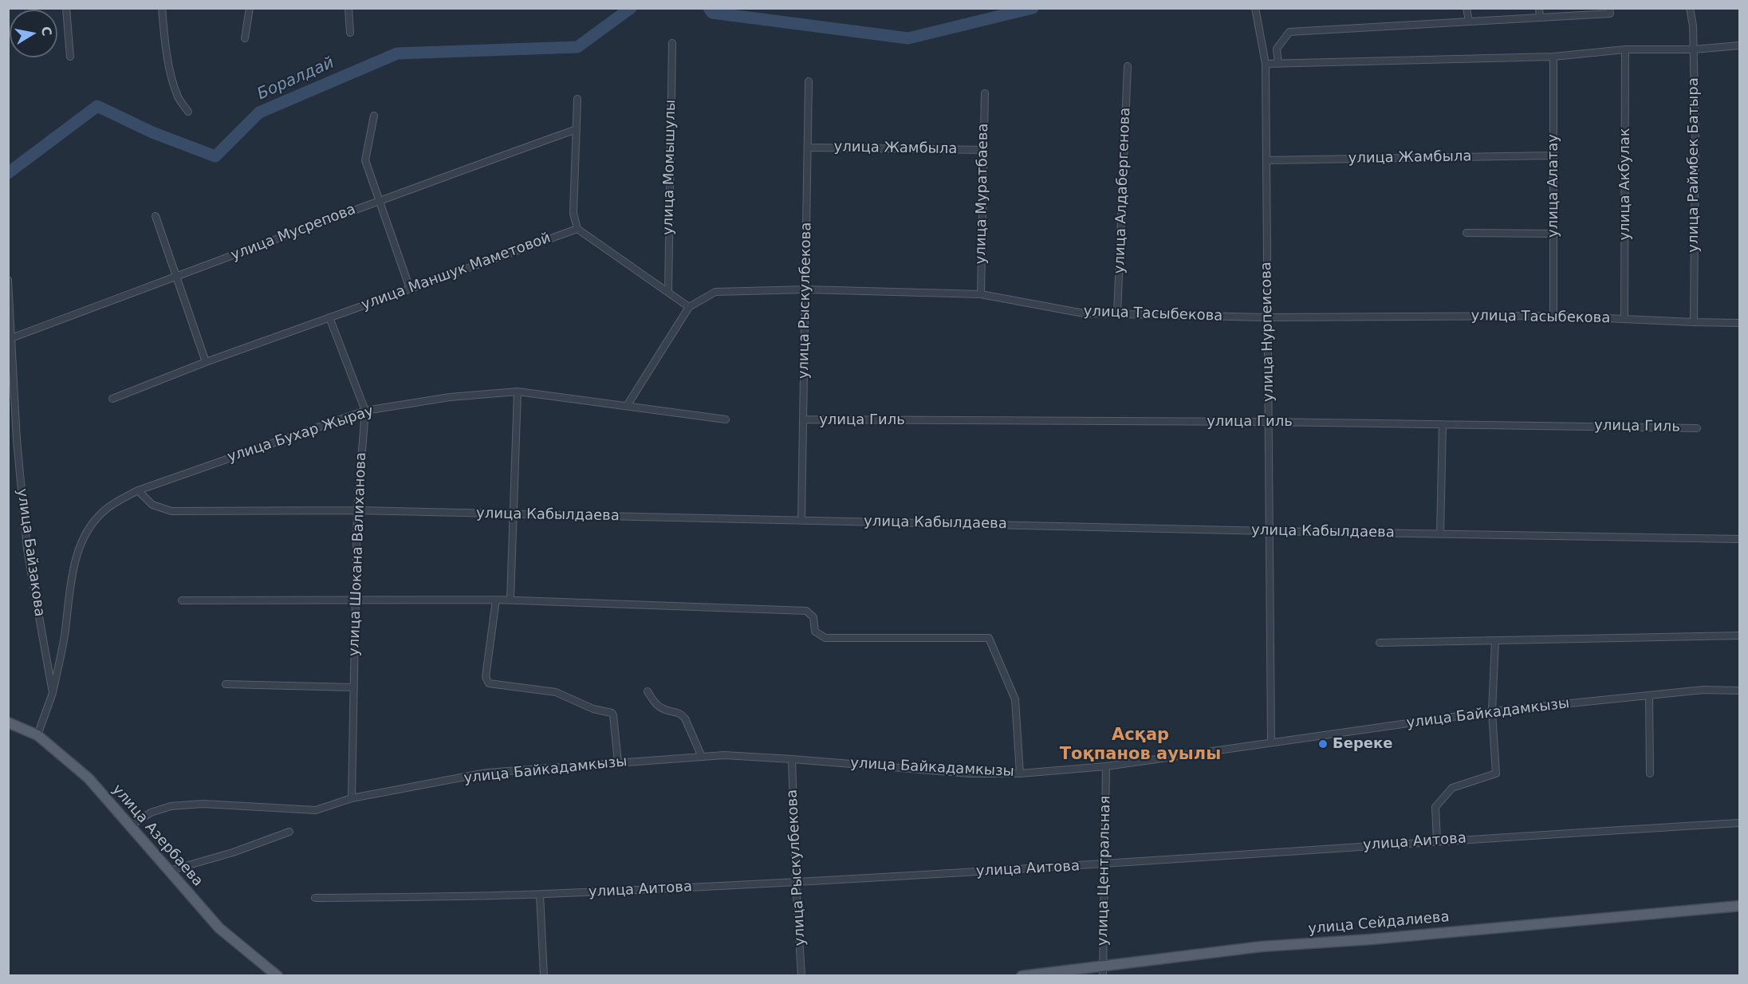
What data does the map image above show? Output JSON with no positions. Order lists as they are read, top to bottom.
{
  "streets": {
    "main road": ["улица Азербаева", "улица Сейдалиева"],
    "street": [
      "улица Жамбыла",
      "улица Раймбек Батыра",
      "улица Момышулы",
      "улица Акбулак",
      "улица Алатау",
      "улица Алдабергенова",
      "улица Муратбаева",
      "улица Мусрепова",
      "улица Маншук Маметовой",
      "улица Рыскулбекова",
      "улица Тасыбекова",
      "улица Нурпеисова",
      "улица Гиль",
      "улица Бухар Жырау",
      "улица Кабылдаева",
      "улица Байзакова",
      "улица Шокана Валиханова",
      "улица Байкадамкызы",
      "улица Аитова",
      "улица Центральная"
    ]
  },
  "crossings": [
    ["улица Жамбыла", "улица Алатау"],
    ["улица Жамбыла", "улица Муратбаева"],
    ["улица Жамбыла", "улица Рыскулбекова"],
    ["улица Жамбыла", "улица Нурпеисова"],
    ["улица Раймбек Батыра", "улица Тасыбекова"],
    ["улица Акбулак", "улица Тасыбекова"],
    ["улица Алатау", "улица Тасыбекова"],
    ["улица Алдабергенова", "улица Тасыбекова"],
    ["улица Муратбаева", "улица Тасыбекова"],
    ["улица Мусрепова", "улица Байзакова"],
    ["улица Маншук Маметовой", "улица Шокана Валиханова"],
    ["улица Рыскулбекова", "улица Тасыбекова"],
    ["улица Рыскулбекова", "улица Гиль"],
    ["улица Рыскулбекова", "улица Кабылдаева"],
    ["улица Рыскулбекова", "улица Байкадамкызы"],
    ["улица Рыскулбекова", "улица Аитова"],
    ["улица Тасыбекова", "улица Нурпеисова"],
    ["улица Тасыбекова", "улица Бухар Жырау"],
    ["улица Нурпеисова", "улица Гиль"],
    ["улица Нурпеисова", "улица Кабылдаева"],
    ["улица Нурпеисова", "улица Байкадамкызы"],
    ["улица Бухар Жырау", "улица Кабылдаева"],
    ["улица Бухар Жырау", "улица Байзакова"],
    ["улица Бухар Жырау", "улица Шокана Валиханова"],
    ["улица Кабылдаева", "улица Шокана Валиханова"],
    ["улица Шокана Валиханова", "улица Байкадамкызы"],
    ["улица Байкадамкызы", "улица Азербаева"],
    ["улица Байкадамкызы", "улица Центральная"],
    ["улица Аитова", "улица Центральная"],
    ["улица Центральная", "улица Сейдалиева"]
  ],
  "districts": ["Асқар Тоқпанов ауылы"],
  "water": ["Боралдай"],
  "places": ["Береке"],
  "north": "right"
}
